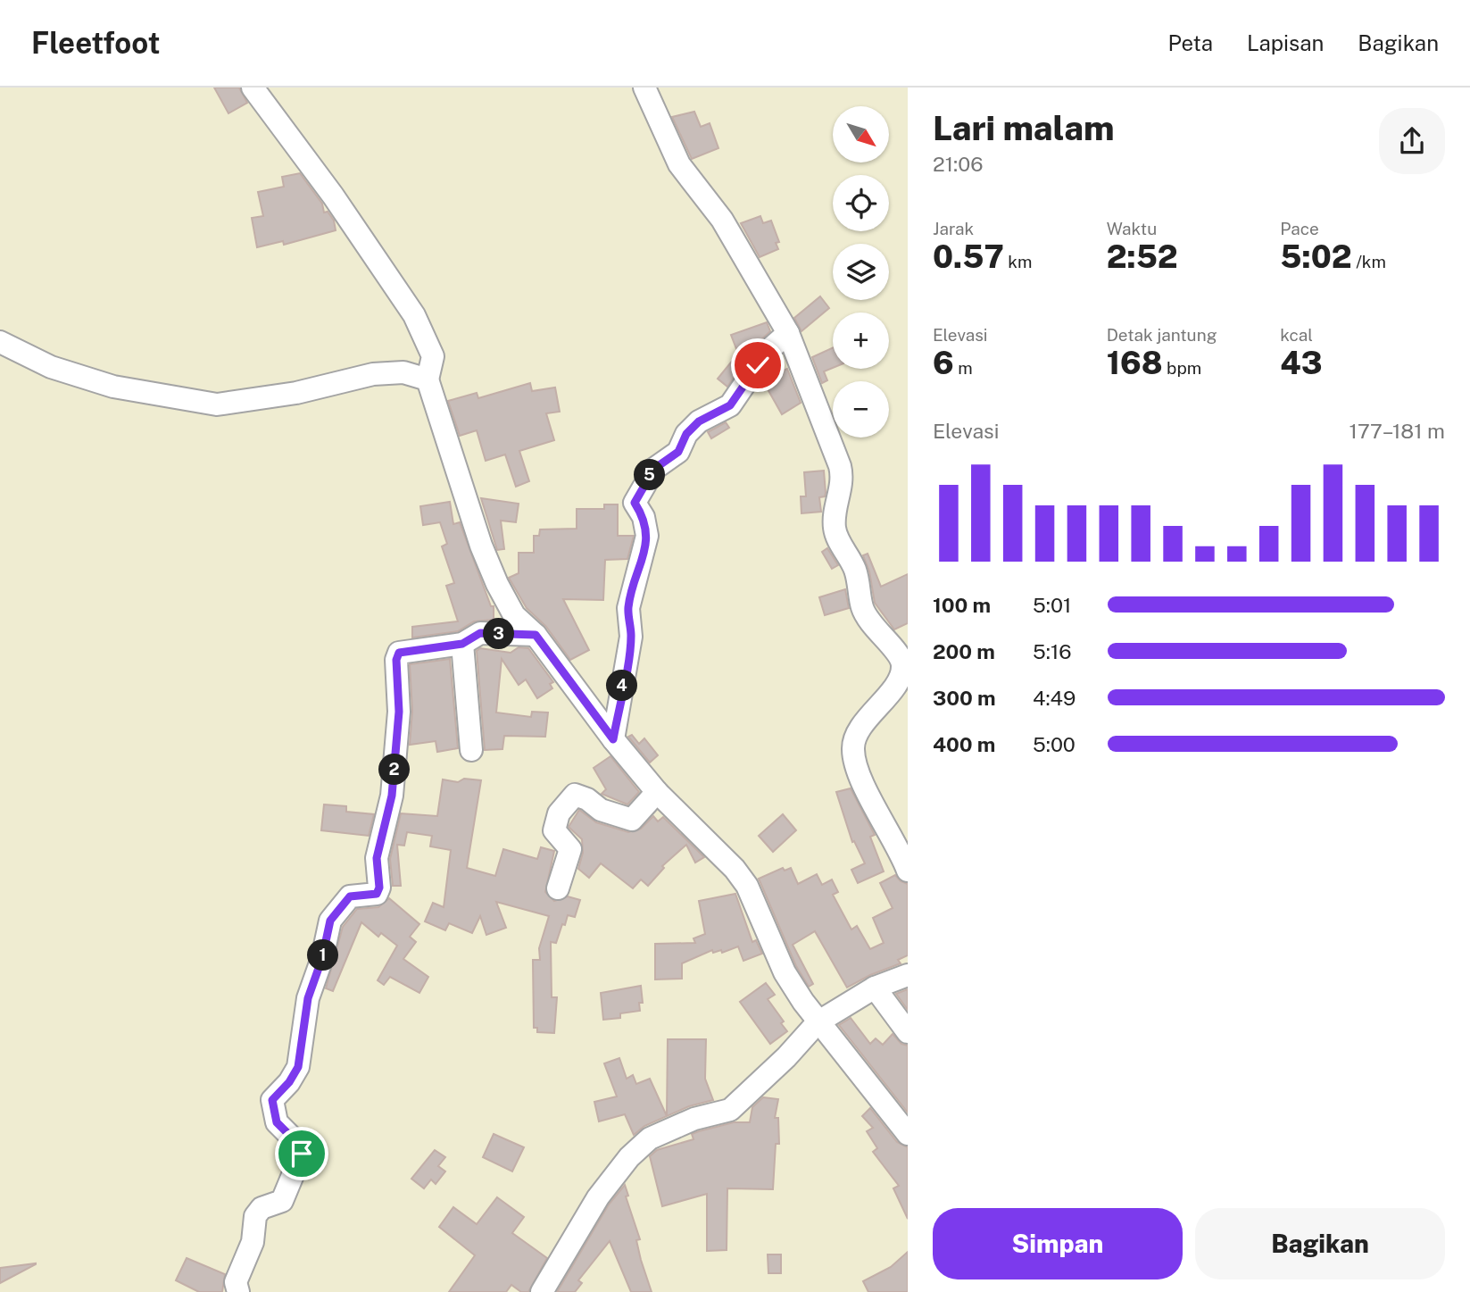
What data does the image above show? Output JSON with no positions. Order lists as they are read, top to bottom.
{
  "north": "bottom right",
  "page": {
    "header": "Fleetfoot",
    "nav": ["Peta", "Lapisan", "Bagikan"],
    "heading": ["Lari malam", "21:06"],
    "map_buttons": ["+", "−"],
    "stats": [
      ["Jarak", "0.57 km"],
      ["Waktu", "2:52"],
      ["Pace", "5:02 /km"],
      ["Elevasi", "6 m"],
      ["Detak jantung", "168 bpm"],
      ["kcal", "43"]
    ],
    "chart": ["Elevasi", "177–181 m"],
    "pins": [
      "5",
      "3",
      "4",
      "2",
      "1"
    ],
    "list": [
      {
        "name": "100 m",
        "note": "5:01"
      },
      {
        "name": "200 m",
        "note": "5:16"
      },
      {
        "name": "300 m",
        "note": "4:49"
      },
      {
        "name": "400 m",
        "note": "5:00"
      }
    ],
    "buttons": ["Simpan", "Bagikan"]
  }
}
